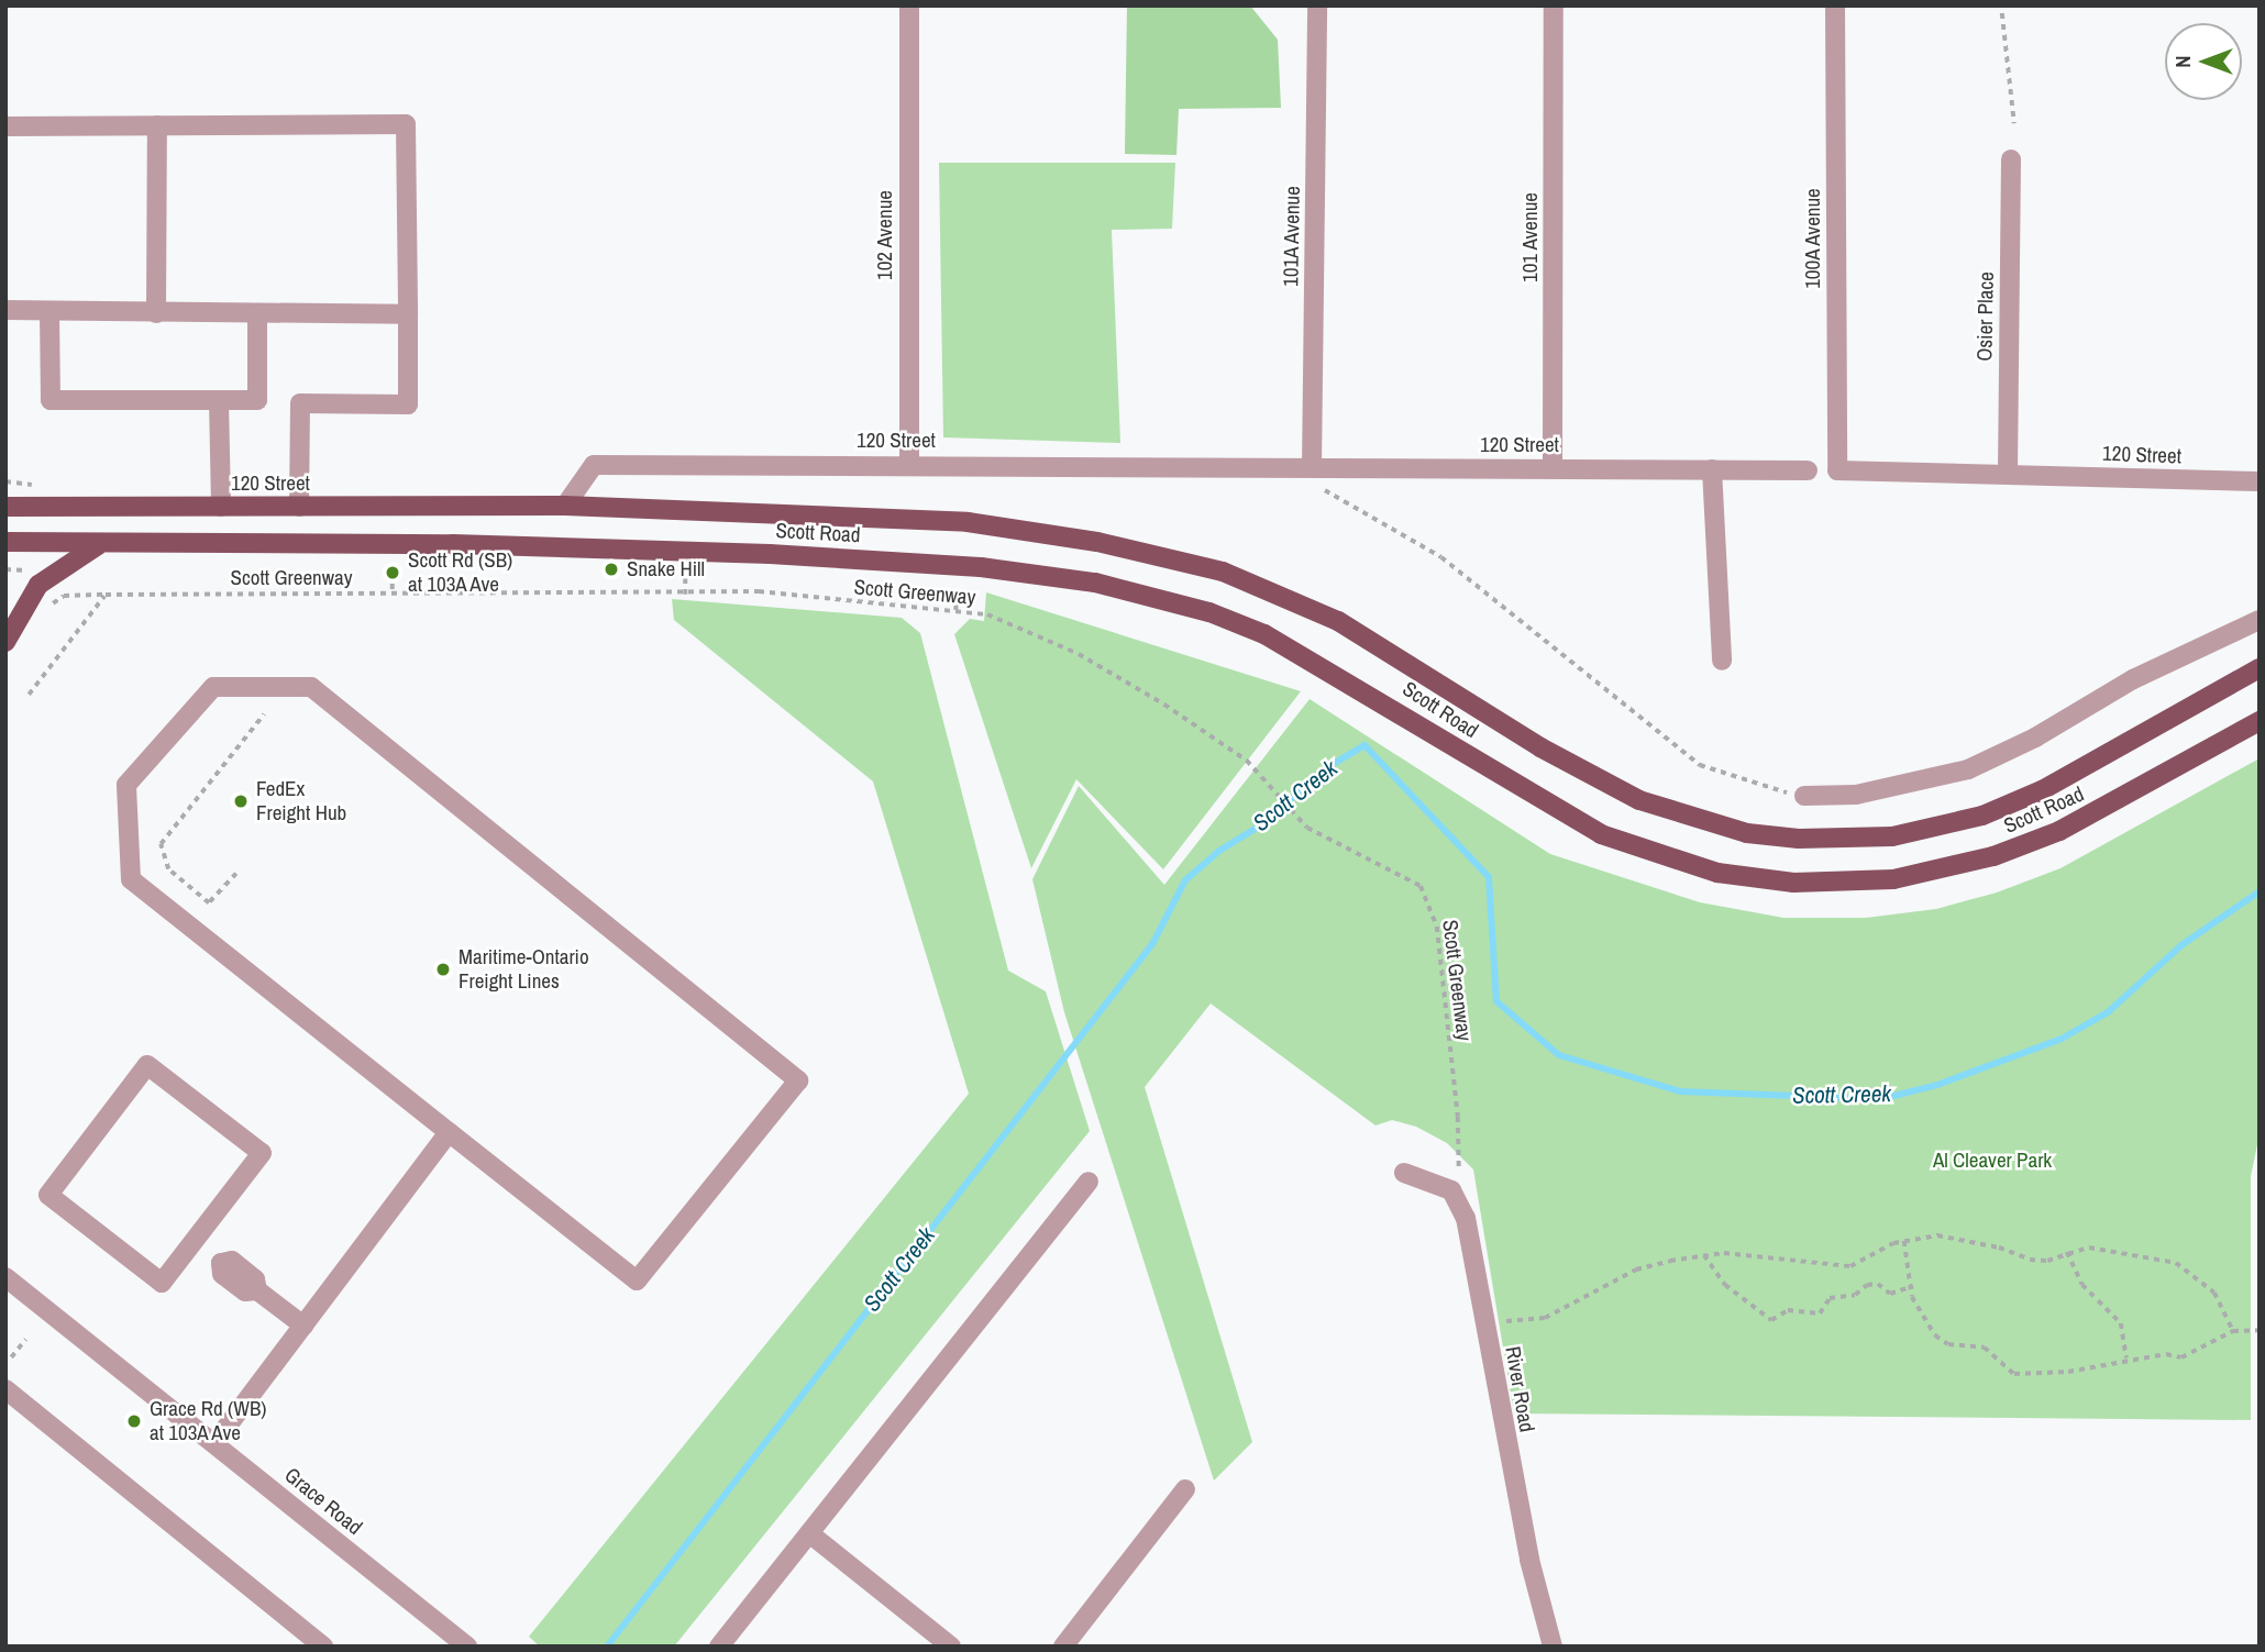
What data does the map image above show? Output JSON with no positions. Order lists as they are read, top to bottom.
{
  "streets": {
    "main road": ["120 Street", "Scott Road"],
    "street": [
      "102 Avenue",
      "101A Avenue",
      "101 Avenue",
      "100A Avenue",
      "Osier Place",
      "River Road",
      "Grace Road"
    ],
    "path": ["Scott Greenway"]
  },
  "crossings": [
    ["102 Avenue", "120 Street"],
    ["101A Avenue", "120 Street"],
    ["101 Avenue", "120 Street"],
    ["100A Avenue", "120 Street"],
    ["Osier Place", "120 Street"],
    ["120 Street", "Scott Road"]
  ],
  "water": ["Scott Creek"],
  "parks": ["Al Cleaver Park"],
  "places": [
    "Snake Hill",
    "Scott Rd (SB) at 103A Ave",
    "FedEx Freight Hub",
    "Maritime-Ontario Freight Lines",
    "Grace Rd (WB) at 103A Ave"
  ],
  "north": "left"
}
